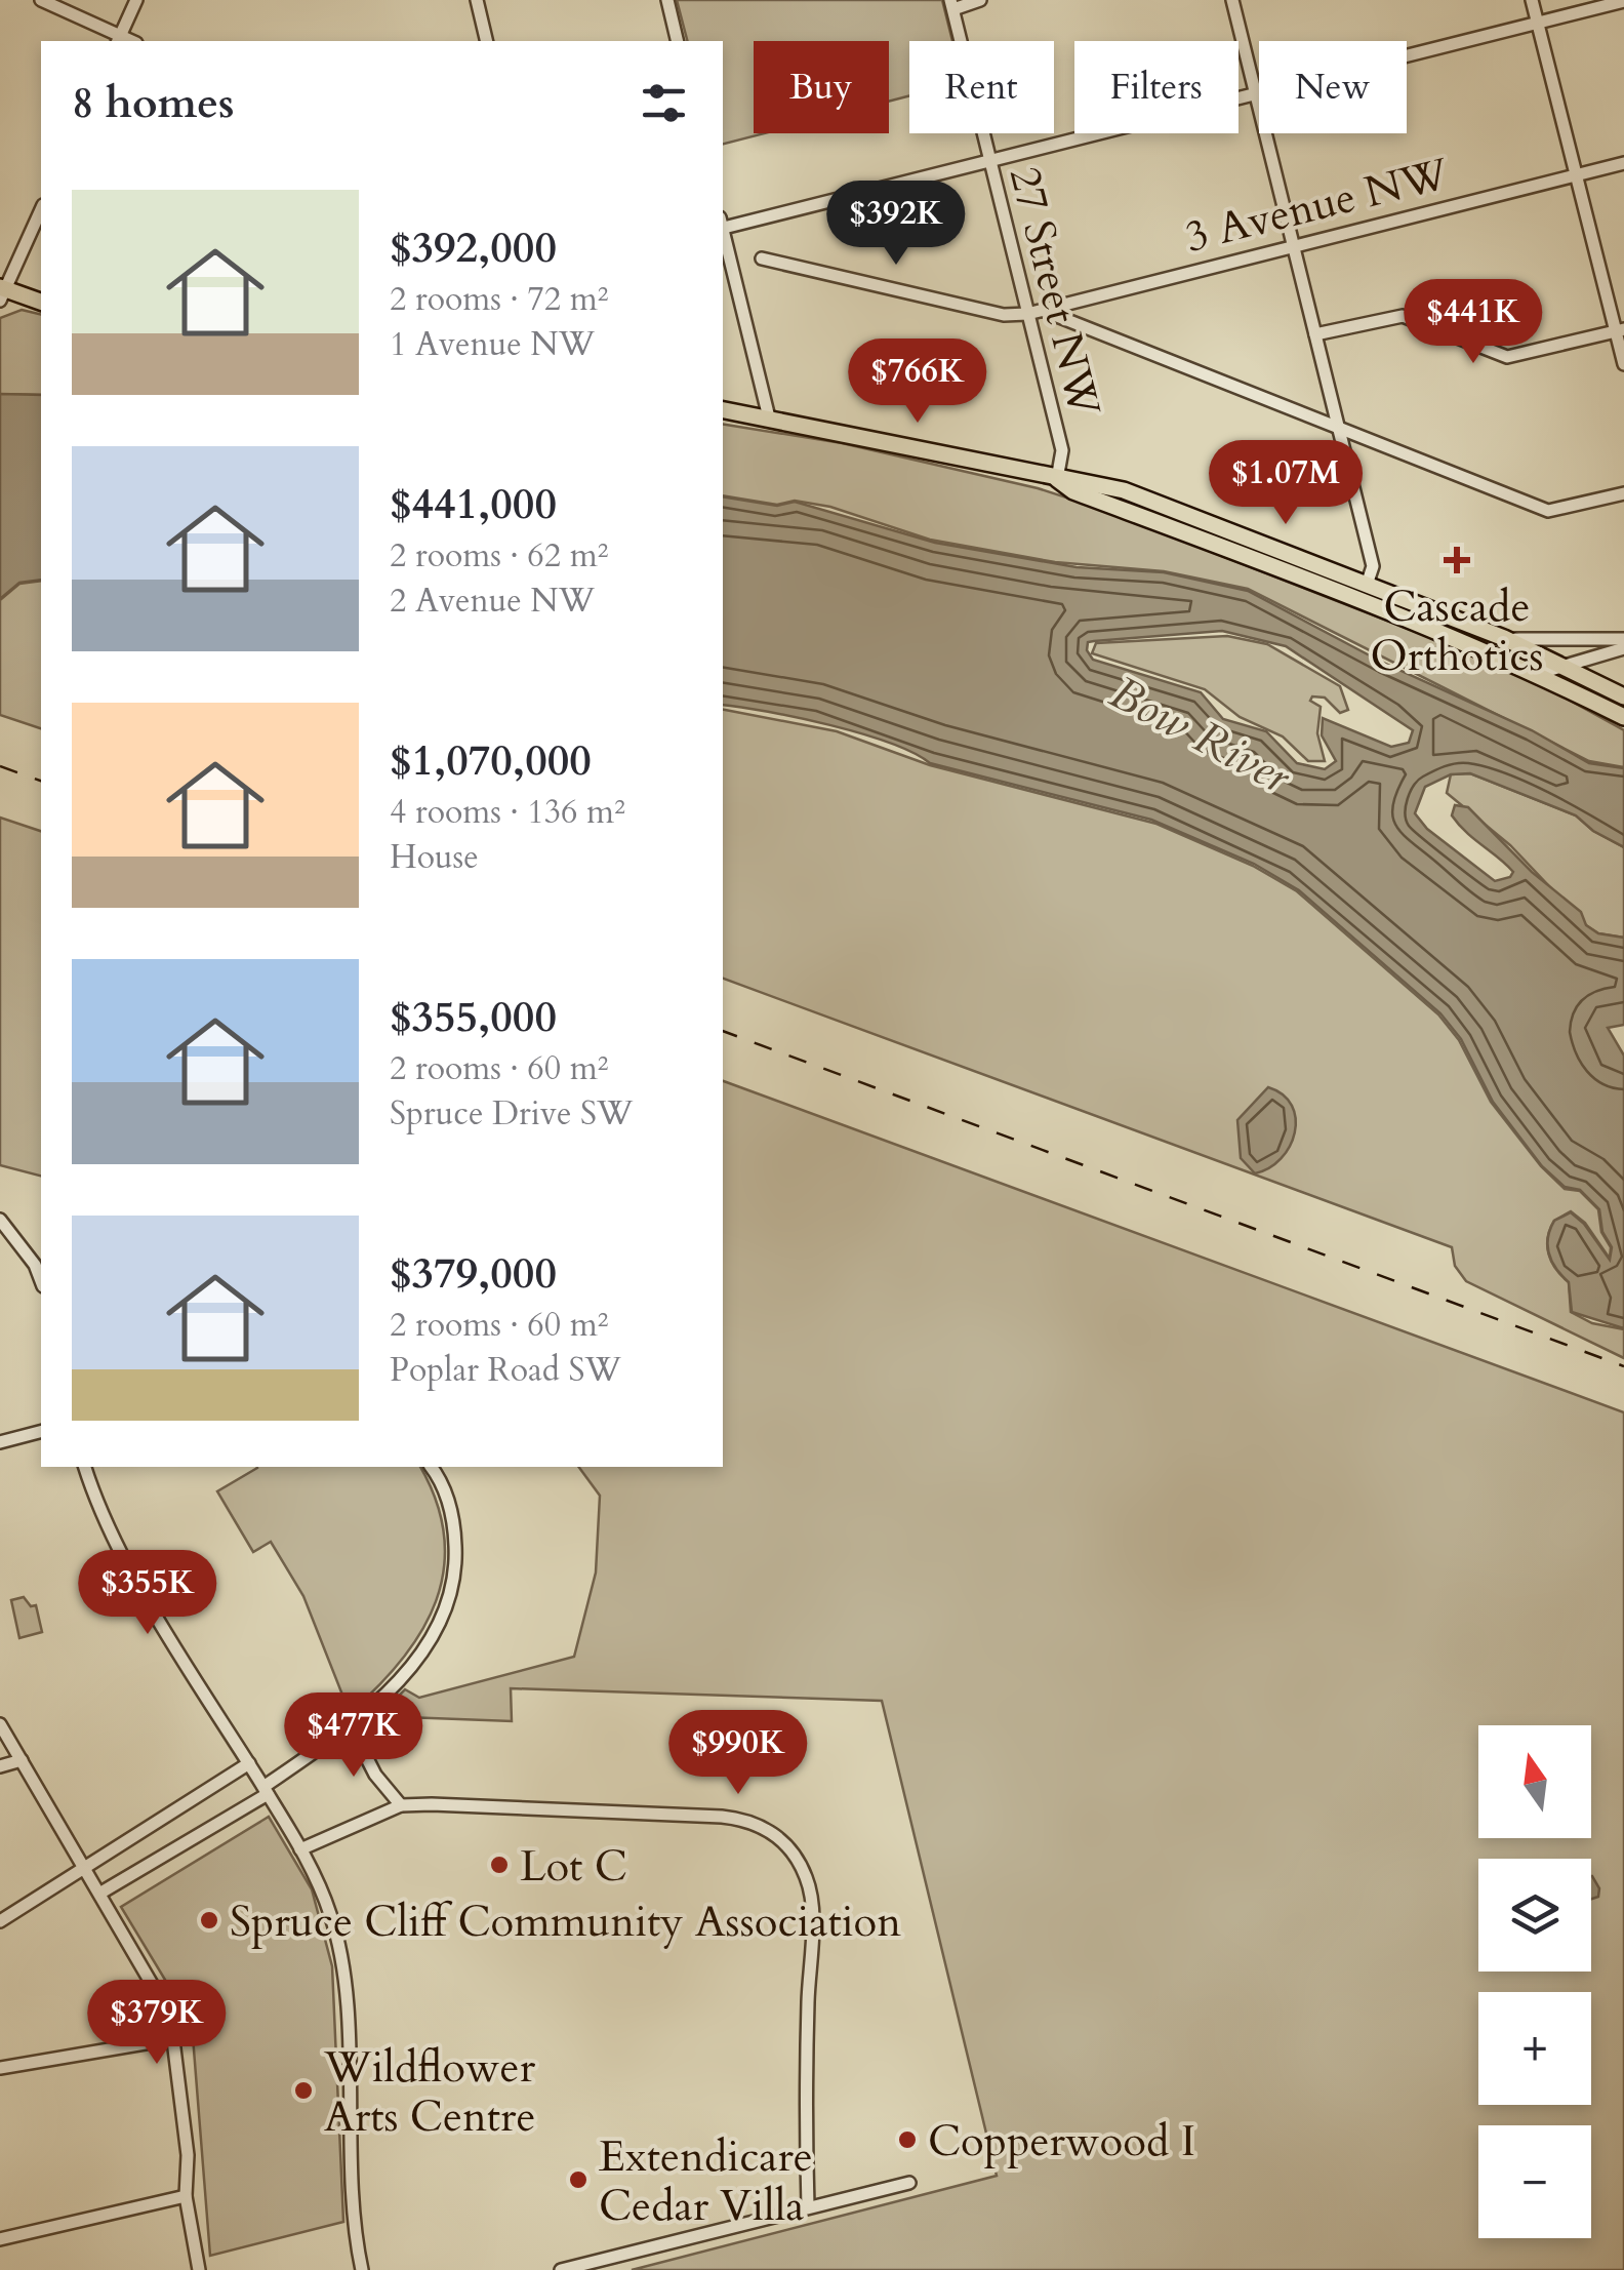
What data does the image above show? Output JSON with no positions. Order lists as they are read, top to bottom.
{
  "streets": {
    "street": ["3 Avenue NW", "27 Street NW"]
  },
  "crossings": [
    ["3 Avenue NW", "27 Street NW"]
  ],
  "water": ["Bow River"],
  "places": {
    "health": ["Cascade Orthotics"],
    "other": [
      "Lot C",
      "Spruce Cliff Community Association",
      "Wildflower Arts Centre",
      "Copperwood I",
      "Extendicare Cedar Villa"
    ]
  },
  "north": "top",
  "page": {
    "chip": [
      "Buy",
      "Rent",
      "Filters",
      "New"
    ],
    "heading": "8 homes",
    "list": [
      {
        "name": "$392,000",
        "note": "2 rooms · 72 m² · 1 Avenue NW"
      },
      {
        "name": "$441,000",
        "note": "2 rooms · 62 m² · 2 Avenue NW"
      },
      {
        "name": "$1,070,000",
        "note": "4 rooms · 136 m² · House"
      },
      {
        "name": "$355,000",
        "note": "2 rooms · 60 m² · Spruce Drive SW"
      },
      {
        "name": "$379,000",
        "note": "2 rooms · 60 m² · Poplar Road SW"
      }
    ],
    "price": [
      "$392K",
      "$441K",
      "$766K",
      "$1.07M",
      "$355K",
      "$477K",
      "$990K",
      "$379K"
    ],
    "map_buttons": ["+", "−"]
  }
}
